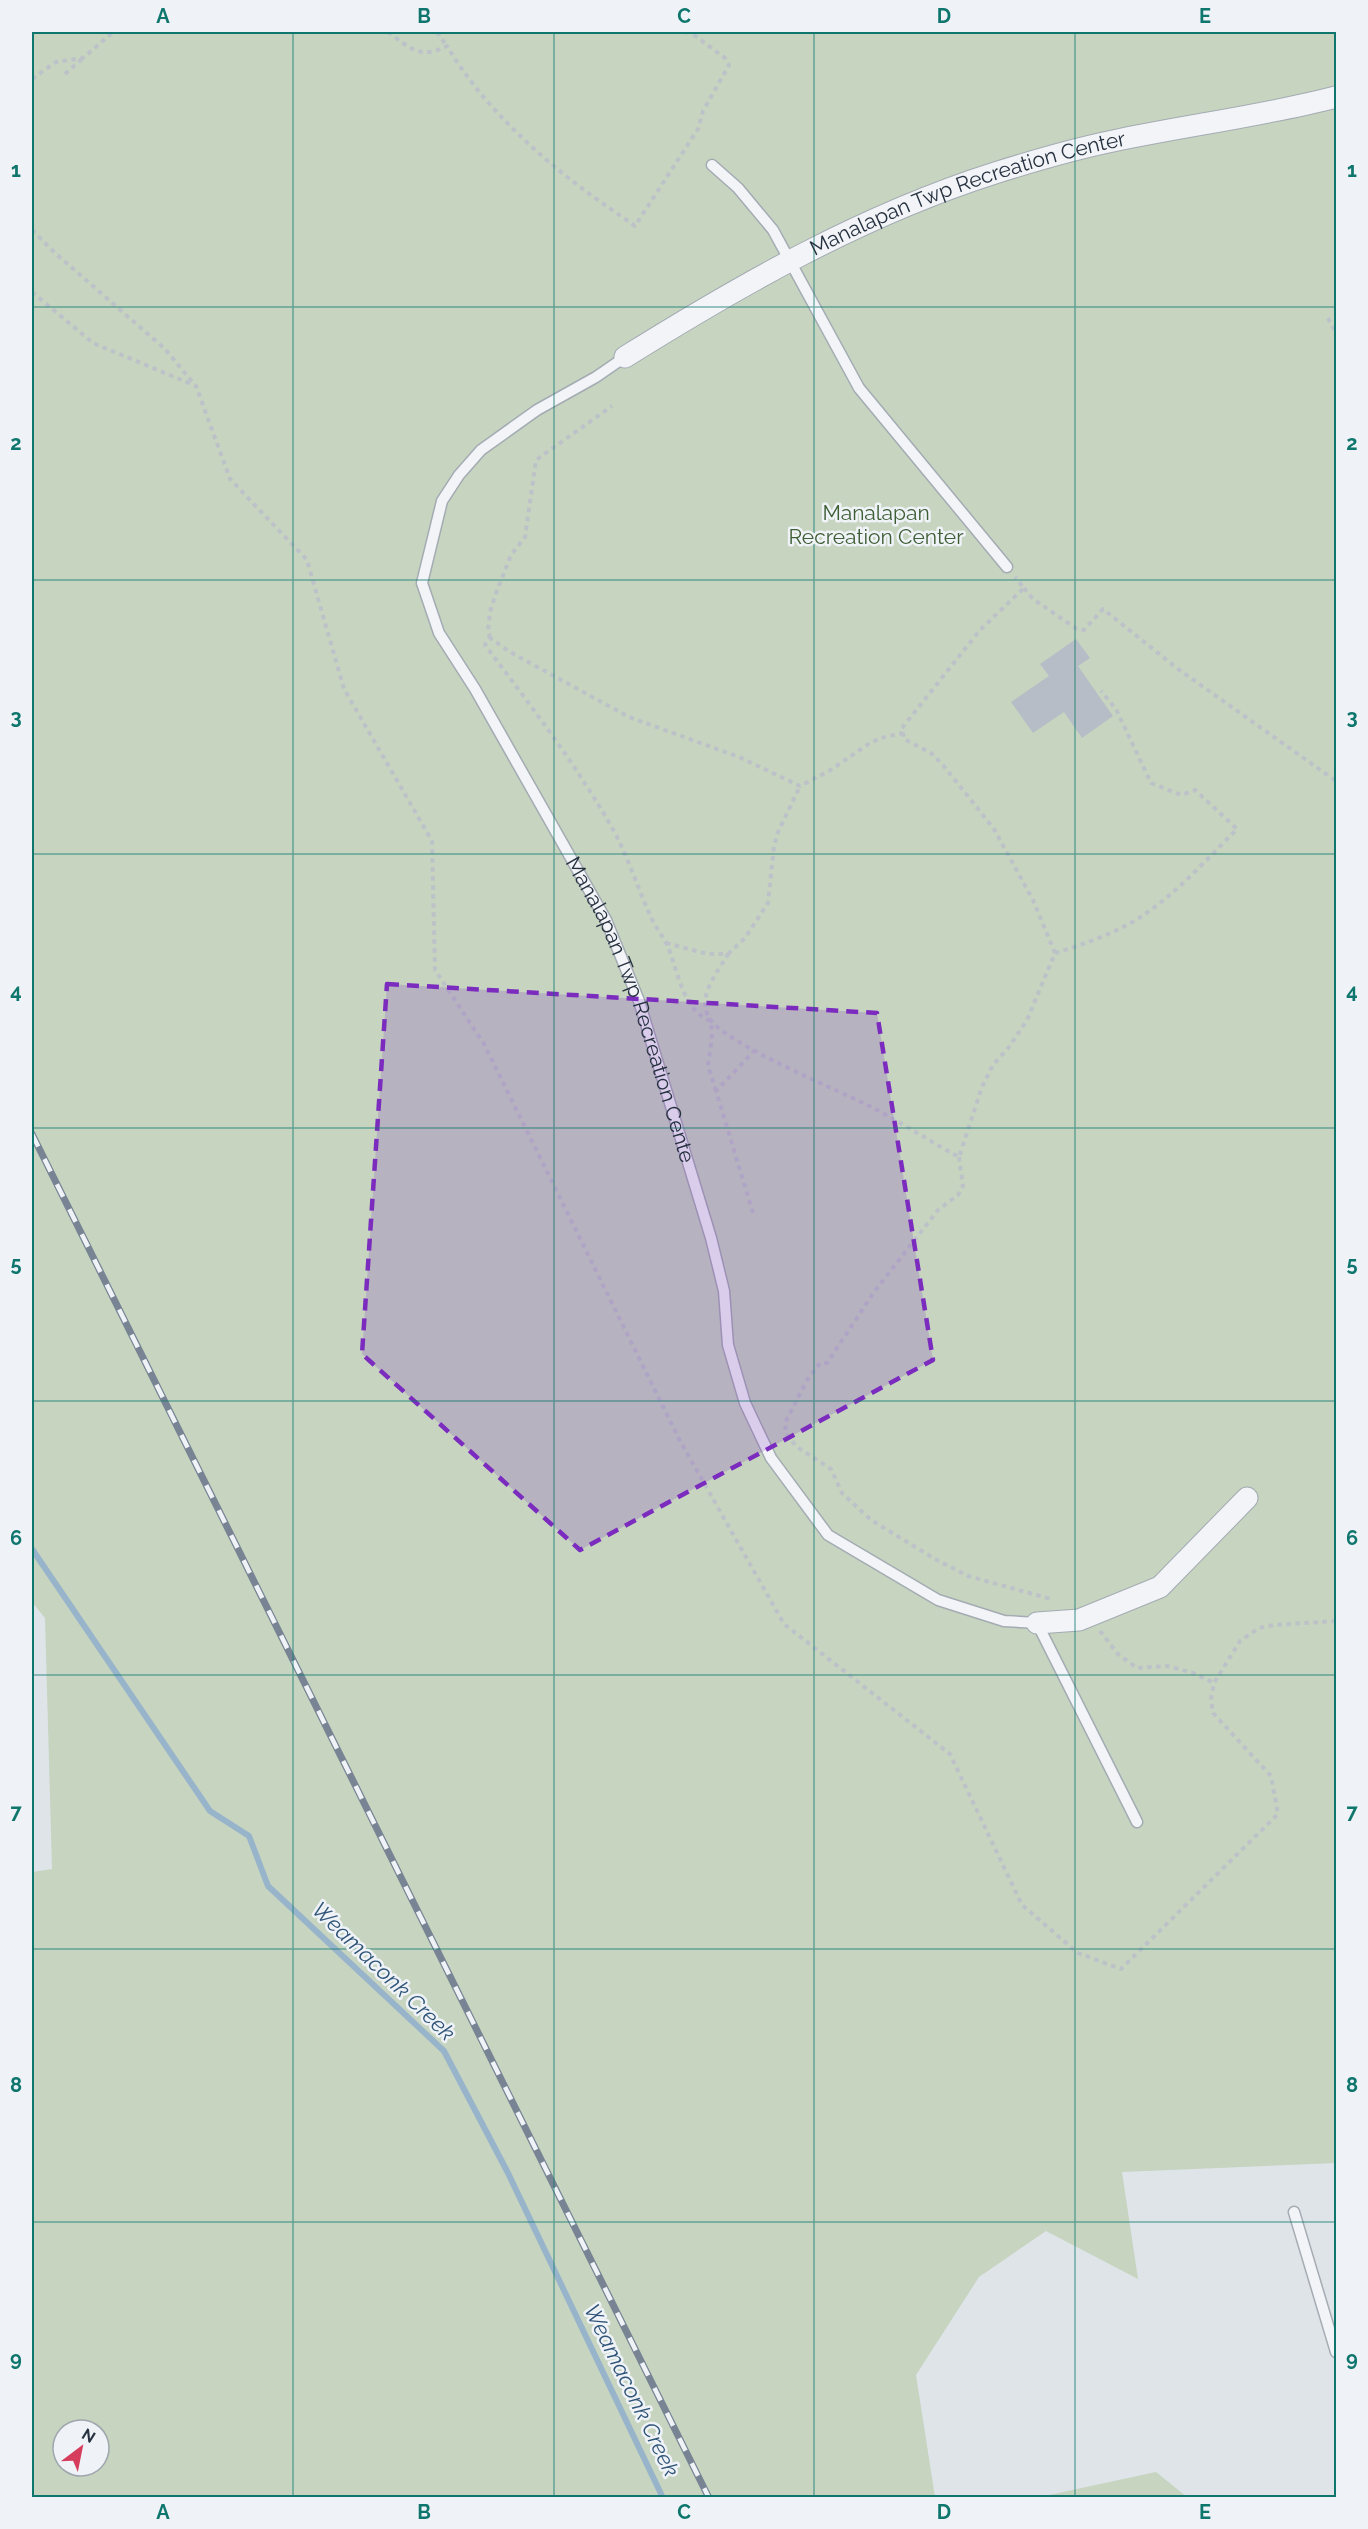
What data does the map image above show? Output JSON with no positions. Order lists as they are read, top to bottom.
{
  "streets": {
    "street": ["Manalapan Twp Recreation Center", "Manalapan Twp Recreation Cente"]
  },
  "crossings": [
    ["Manalapan Twp Recreation Center", "Manalapan Twp Recreation Cente"]
  ],
  "water": ["Weamaconk Creek"],
  "parks": ["Manalapan Recreation Center"],
  "north": "top right",
  "grid": {
    "columns": [
      "A",
      "B",
      "C",
      "D",
      "E"
    ],
    "rows": [
      "1",
      "2",
      "3",
      "4",
      "5",
      "6",
      "7",
      "8",
      "9"
    ]
  }
}
